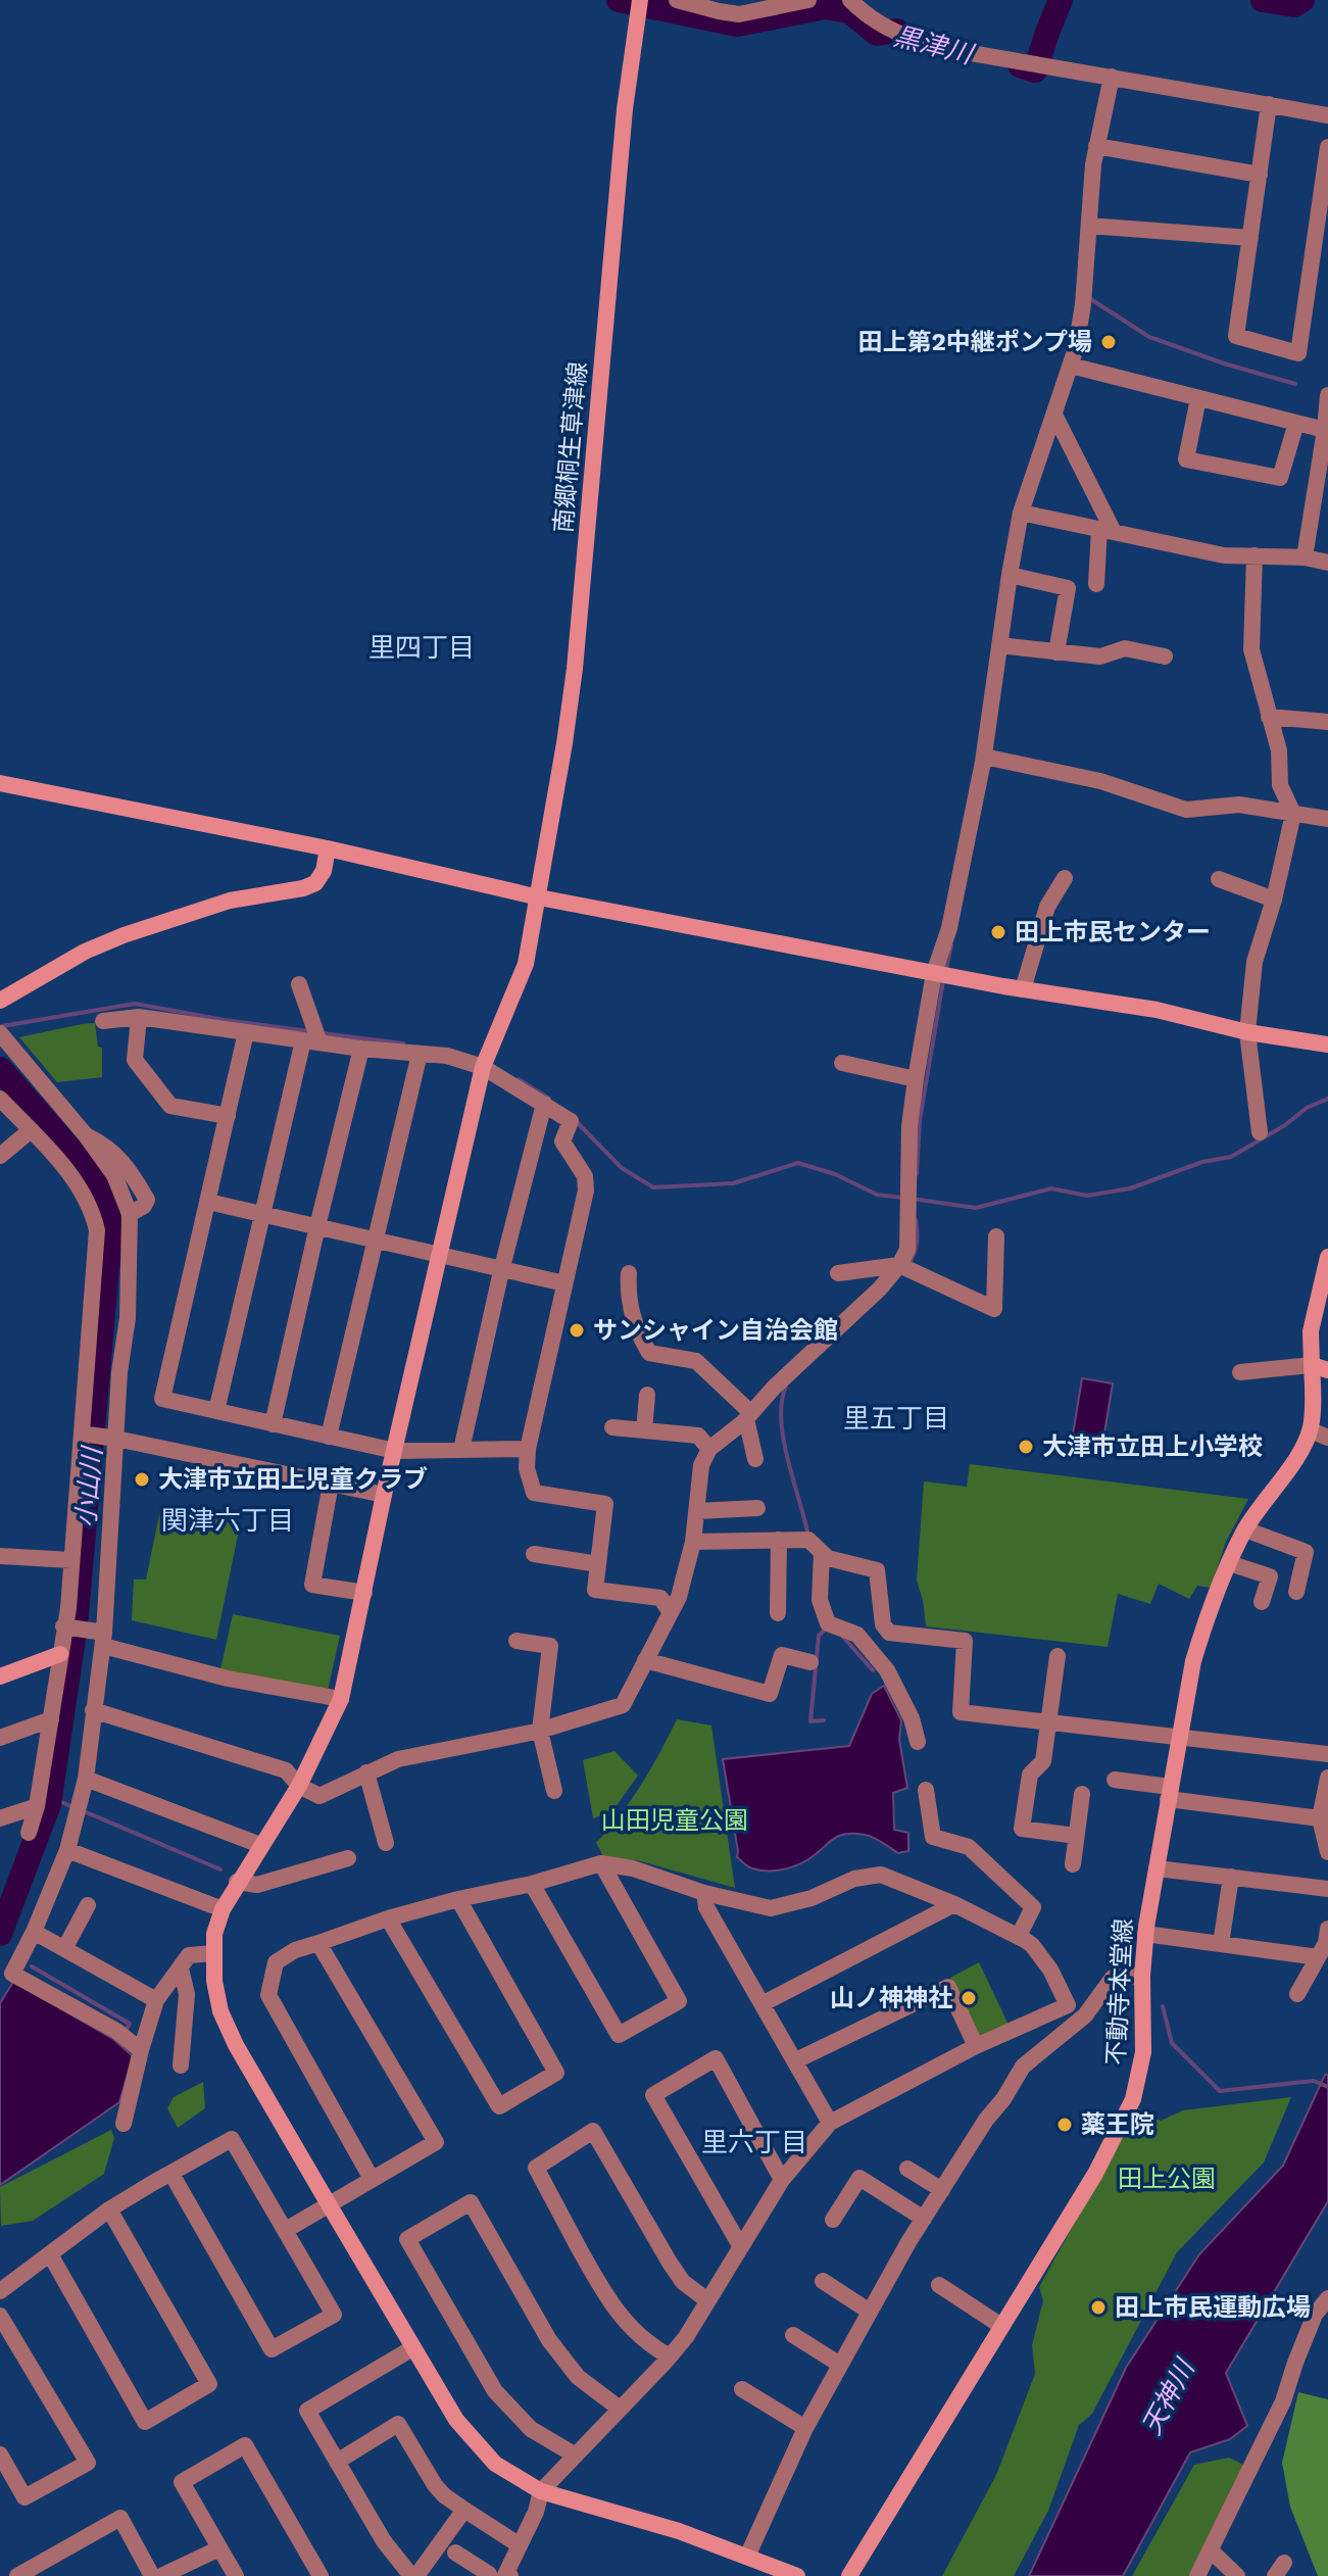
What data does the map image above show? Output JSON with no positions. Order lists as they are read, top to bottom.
{
  "streets": {
    "street": ["南郷桐生草津線", "不動寺本堂線"]
  },
  "districts": [
    "里四丁目",
    "里五丁目",
    "関津六丁目",
    "里六丁目"
  ],
  "water": ["黒津川", "小山川", "天神川"],
  "parks": ["山田児童公園", "田上公園"],
  "places": [
    "田上第2中継ポンプ場",
    "田上市民センター",
    "サンシャイン自治会館",
    "大津市立田上小学校",
    "大津市立田上児童クラブ",
    "山ノ神神社",
    "薬王院",
    "田上市民運動広場"
  ]
}
